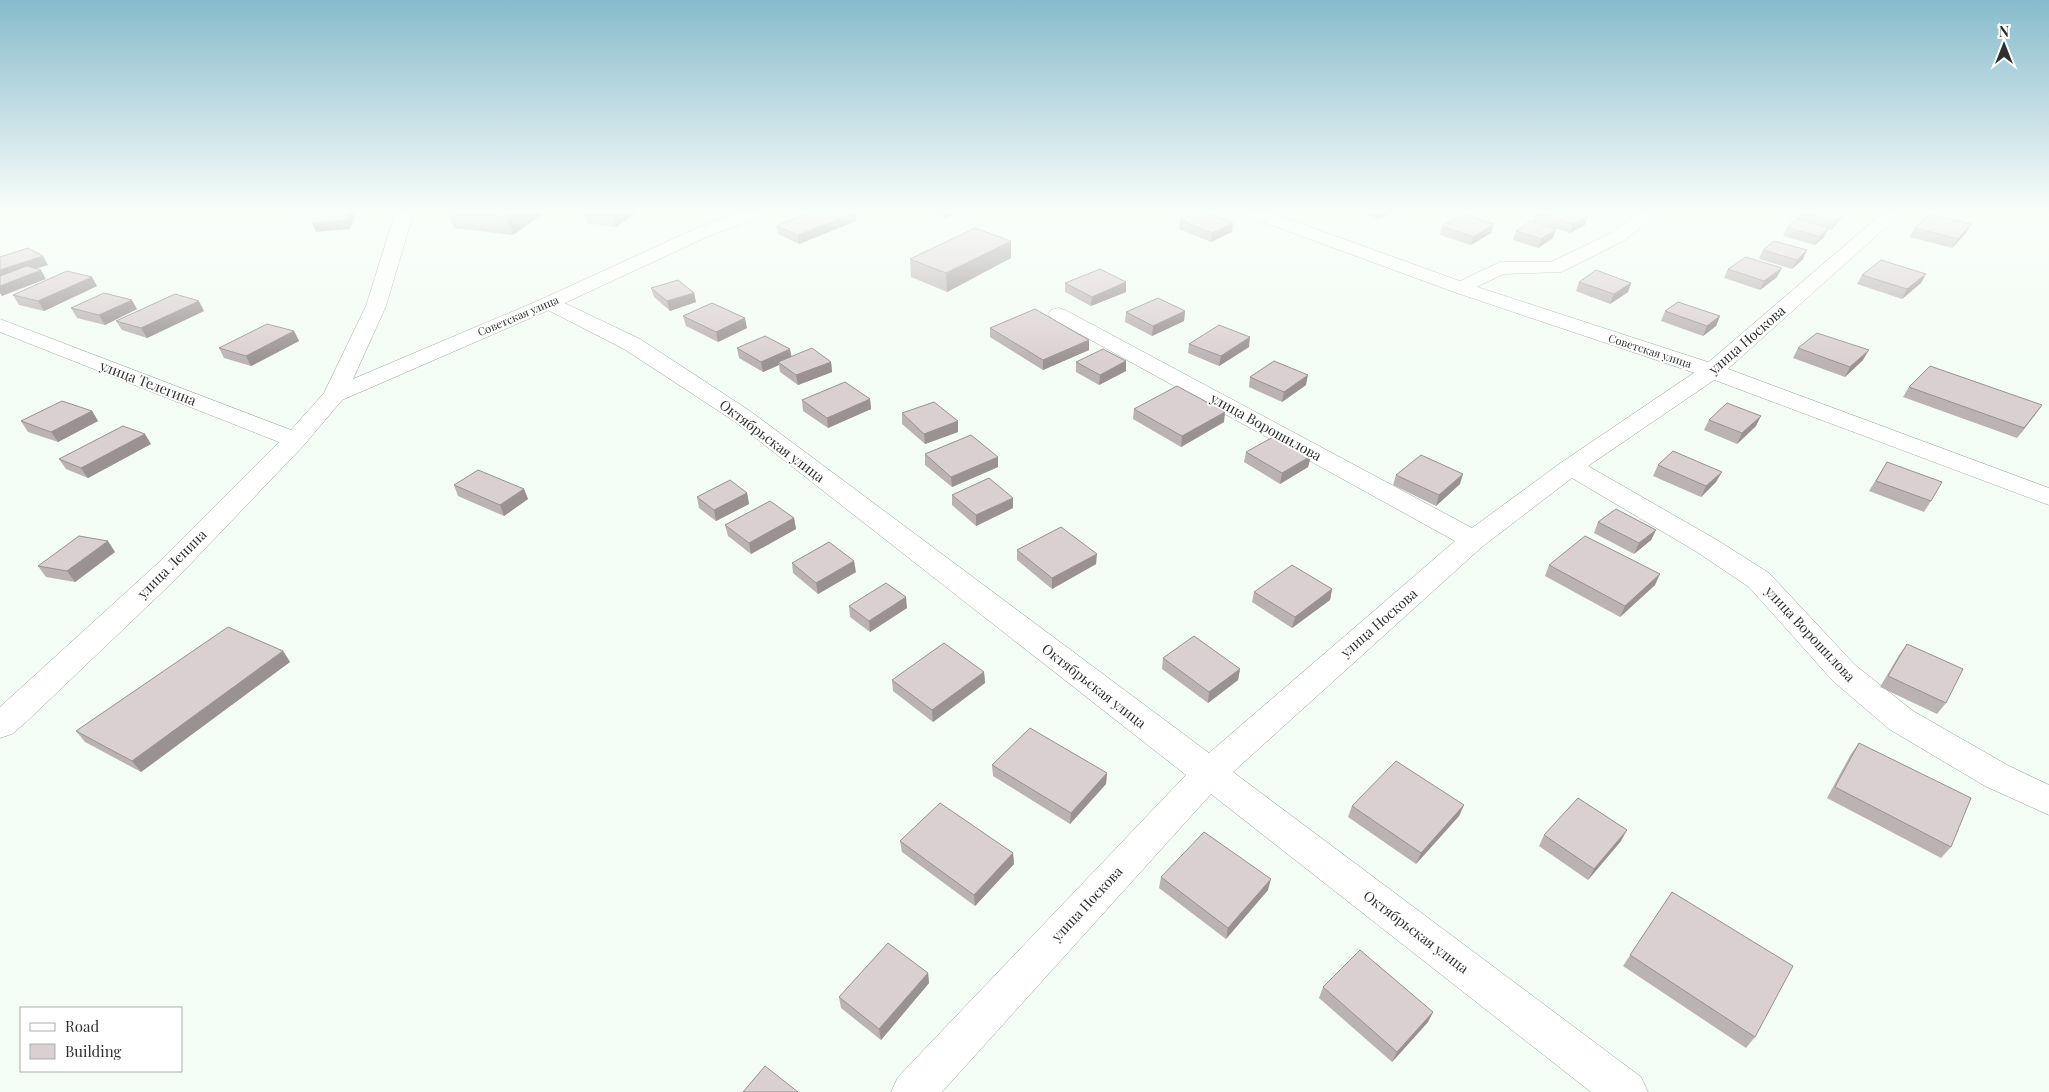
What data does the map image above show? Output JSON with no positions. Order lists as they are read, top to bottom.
{
  "streets": {
    "street": [
      "Советская улица",
      "улица Носкова",
      "улица Телегина",
      "улица Ворошилова",
      "Октябрьская улица",
      "улица Ленина"
    ]
  },
  "crossings": [
    ["Советская улица", "улица Носкова"],
    ["Советская улица", "Октябрьская улица"],
    ["Советская улица", "улица Ленина"],
    ["улица Носкова", "улица Ворошилова"],
    ["улица Носкова", "Октябрьская улица"],
    ["улица Телегина", "улица Ленина"]
  ],
  "legend": ["Road", "Building"],
  "north": "top"
}
